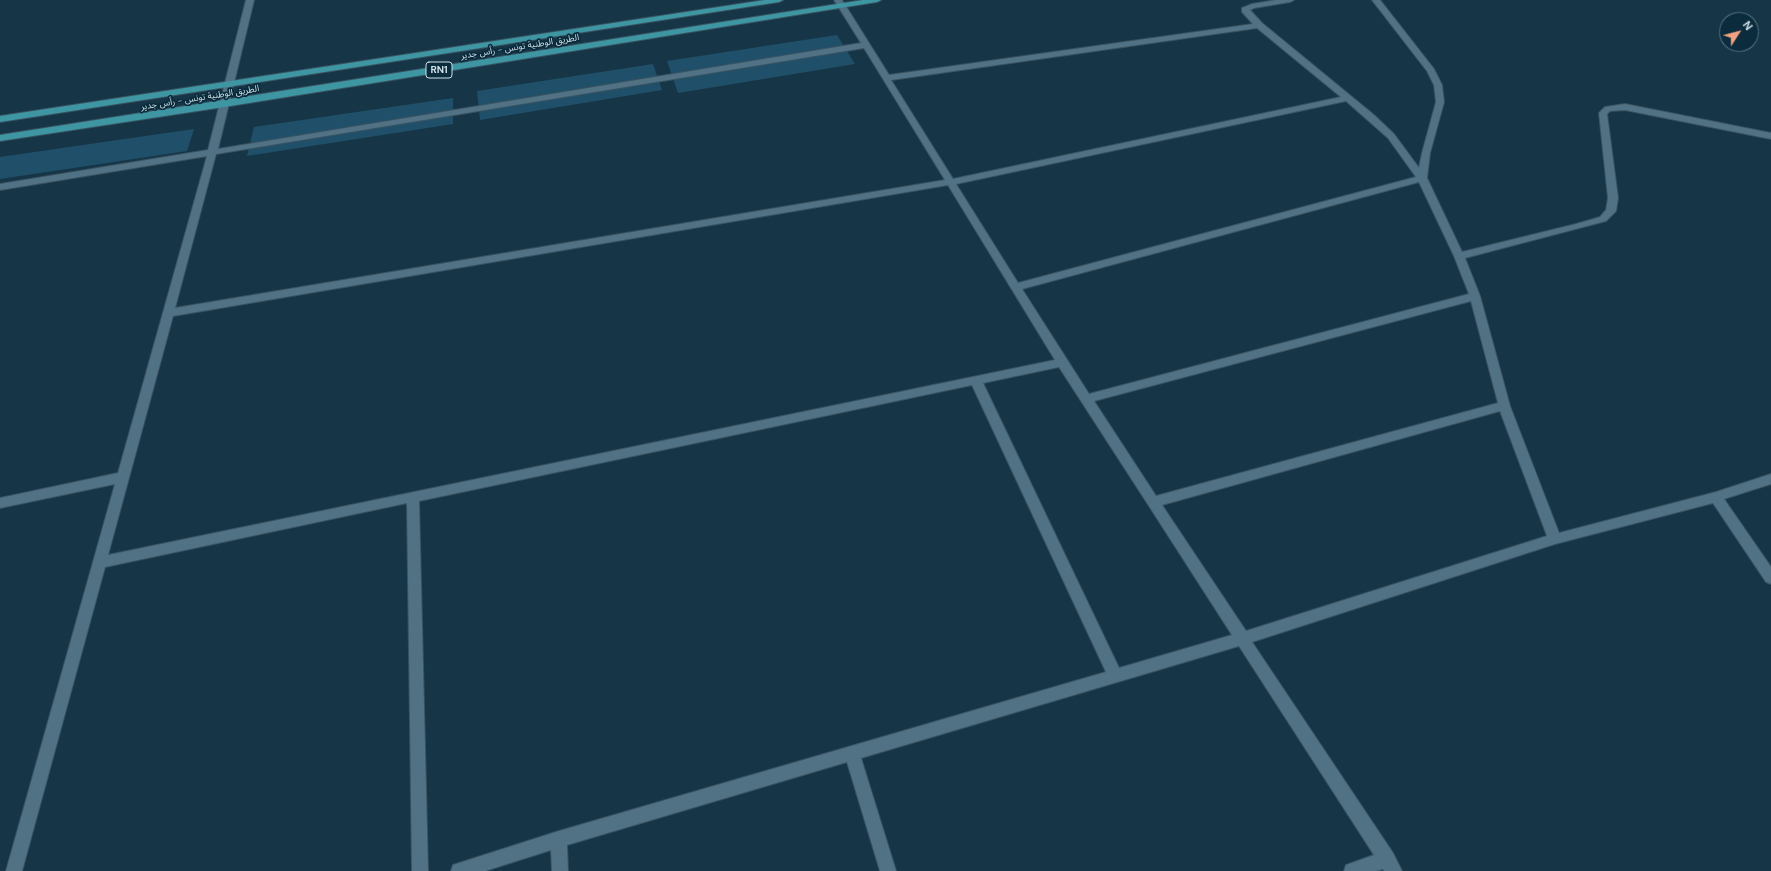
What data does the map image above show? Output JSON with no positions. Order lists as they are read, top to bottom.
{
  "streets": {
    "main road": ["الطريق الوطنية تونس - رأس جدير", "RN1"]
  },
  "north": "top right"
}
